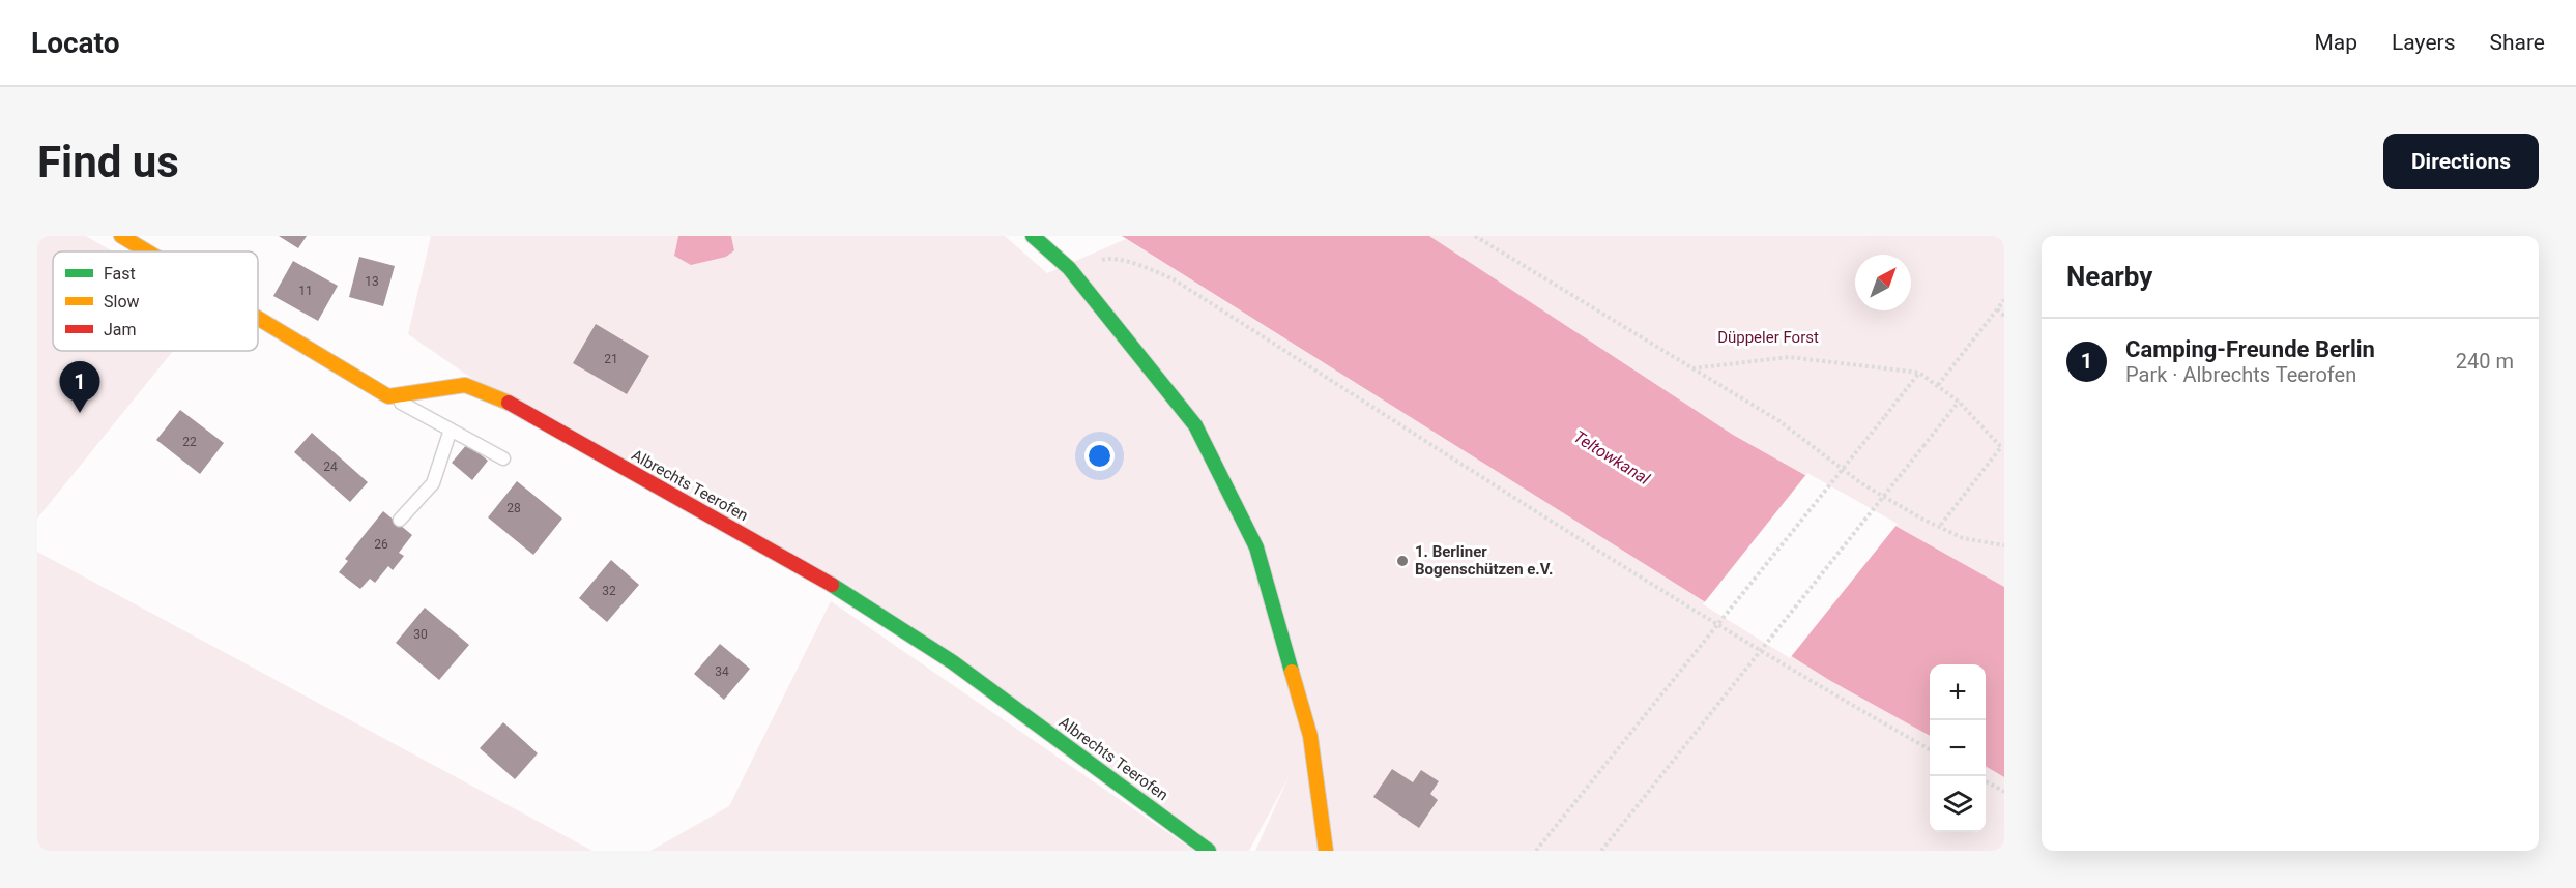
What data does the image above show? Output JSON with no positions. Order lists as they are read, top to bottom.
{
  "streets": {
    "street": ["Albrechts Teerofen"]
  },
  "water": ["Teltowkanal"],
  "parks": ["Düppeler Forst"],
  "places": ["1. Berliner Bogenschützen e.V."],
  "house_numbers": [
    "13",
    "11",
    "21",
    "22",
    "24",
    "28",
    "26",
    "32",
    "30",
    "34"
  ],
  "legend": ["Fast", "Slow", "Jam"],
  "north": "top right",
  "page": {
    "header": "Locato",
    "nav": ["Map", "Layers", "Share"],
    "buttons": "Directions",
    "title": "Find us",
    "heading": "Nearby",
    "list": [
      {
        "mark": "1",
        "name": "Camping-Freunde Berlin",
        "note": "Park · Albrechts Teerofen",
        "value": "240 m"
      }
    ],
    "pins": "1",
    "map_buttons": ["+", "−"]
  }
}
